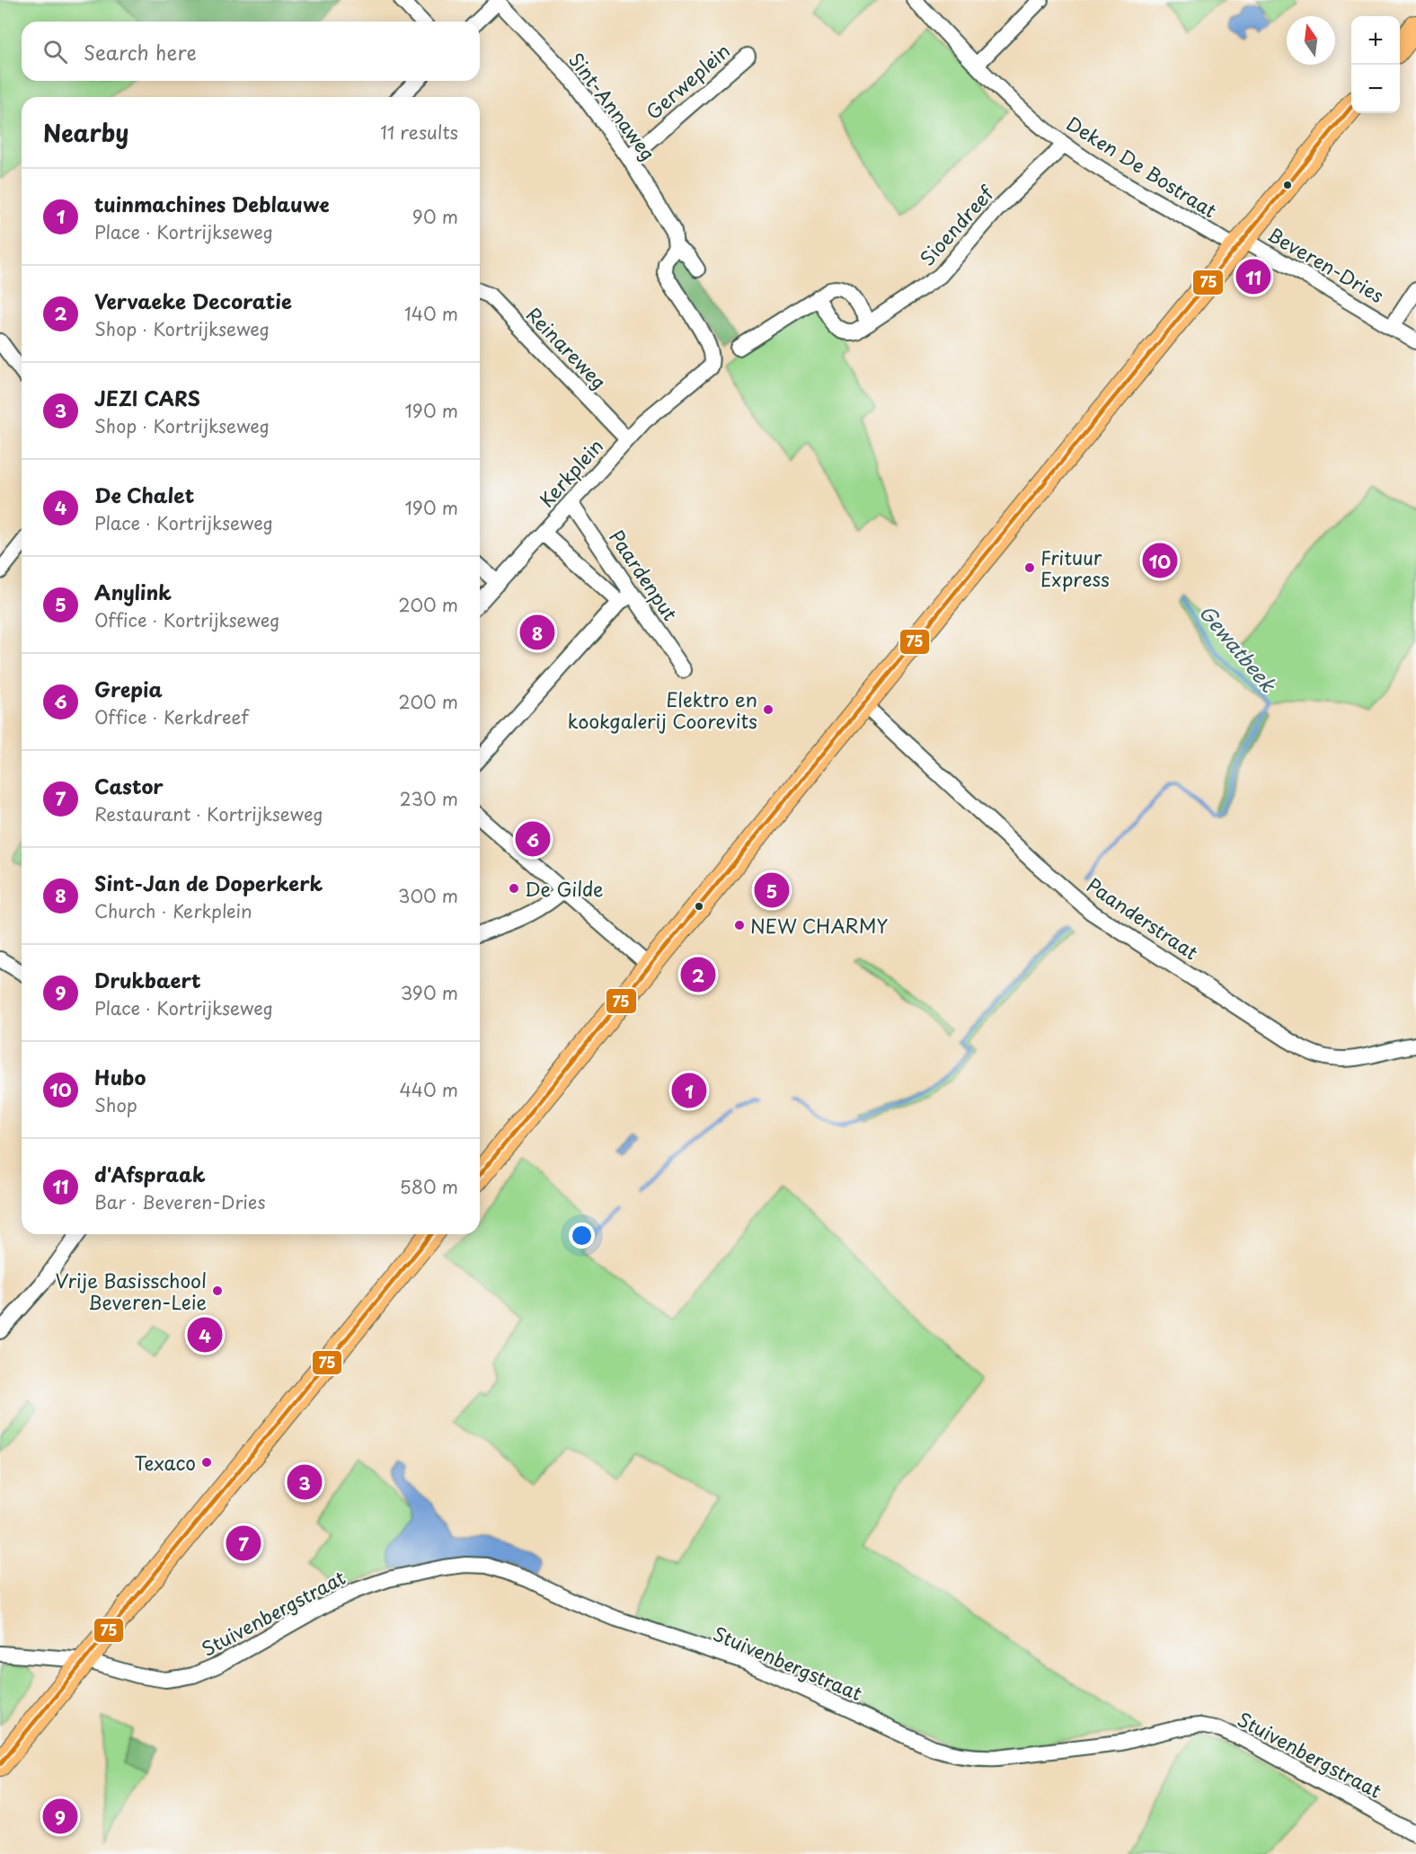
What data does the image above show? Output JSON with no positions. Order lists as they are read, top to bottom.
{
  "streets": {
    "street": [
      "Gerweplein",
      "Sint-Annaweg",
      "Deken De Bostraat",
      "Sioendreef",
      "Beveren-Dries",
      "Reinareweg",
      "Kerkplein",
      "Paardenput",
      "Paanderstraat",
      "Stuivenbergstraat"
    ]
  },
  "crossings": [
    ["Gerweplein", "Sint-Annaweg"],
    ["Deken De Bostraat", "Sioendreef"],
    ["Deken De Bostraat", "Beveren-Dries"],
    ["Reinareweg", "Kerkplein"],
    ["Kerkplein", "Paardenput"]
  ],
  "water": ["Gewatbeek"],
  "places": [
    "Frituur Express",
    "Elektro en kookgalerij Coorevits",
    "De Gilde",
    "NEW CHARMY",
    "Vrije Basisschool Beveren-Leie",
    "Texaco"
  ],
  "lines": ["transit line 75"],
  "north": "top",
  "page": {
    "map_buttons": ["+", "−"],
    "search": "Search here",
    "heading": ["Nearby", "11 results"],
    "list": [
      {
        "mark": "1",
        "name": "tuinmachines Deblauwe",
        "note": "Place · Kortrijkseweg",
        "value": "90 m"
      },
      {
        "mark": "2",
        "name": "Vervaeke Decoratie",
        "note": "Shop · Kortrijkseweg",
        "value": "140 m"
      },
      {
        "mark": "3",
        "name": "JEZI CARS",
        "note": "Shop · Kortrijkseweg",
        "value": "190 m"
      },
      {
        "mark": "4",
        "name": "De Chalet",
        "note": "Place · Kortrijkseweg",
        "value": "190 m"
      },
      {
        "mark": "5",
        "name": "Anylink",
        "note": "Office · Kortrijkseweg",
        "value": "200 m"
      },
      {
        "mark": "6",
        "name": "Grepia",
        "note": "Office · Kerkdreef",
        "value": "200 m"
      },
      {
        "mark": "7",
        "name": "Castor",
        "note": "Restaurant · Kortrijkseweg",
        "value": "230 m"
      },
      {
        "mark": "8",
        "name": "Sint-Jan de Doperkerk",
        "note": "Church · Kerkplein",
        "value": "300 m"
      },
      {
        "mark": "9",
        "name": "Drukbaert",
        "note": "Place · Kortrijkseweg",
        "value": "390 m"
      },
      {
        "mark": "10",
        "name": "Hubo",
        "note": "Shop",
        "value": "440 m"
      },
      {
        "mark": "11",
        "name": "d'Afspraak",
        "note": "Bar · Beveren-Dries",
        "value": "580 m"
      }
    ],
    "pins": [
      "11",
      "10",
      "8",
      "6",
      "5",
      "2",
      "1",
      "4",
      "3",
      "7",
      "9"
    ]
  }
}
